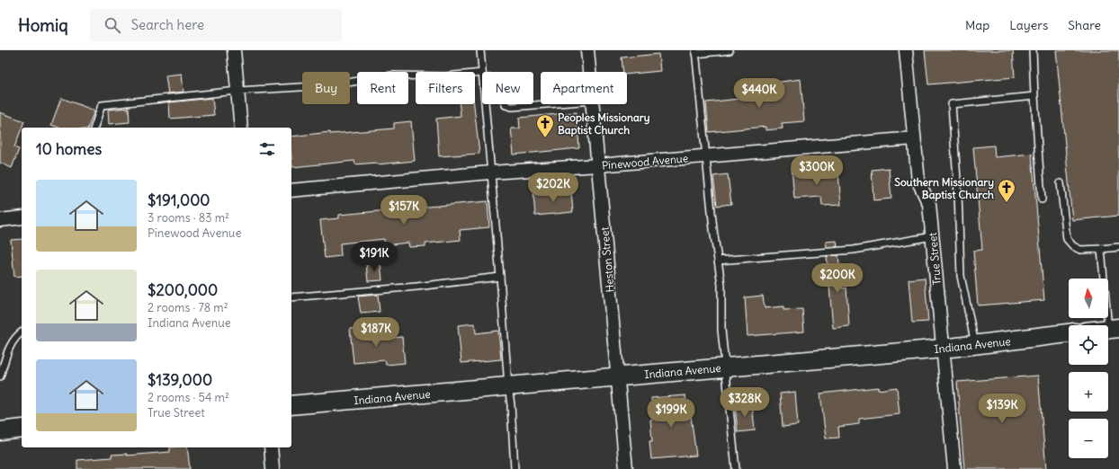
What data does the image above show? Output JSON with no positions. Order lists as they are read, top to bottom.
{
  "streets": {
    "street": [
      "Pinewood Avenue",
      "True Street",
      "Heston Street",
      "Indiana Avenue"
    ]
  },
  "crossings": [
    ["Pinewood Avenue", "True Street"],
    ["Pinewood Avenue", "Heston Street"],
    ["True Street", "Indiana Avenue"],
    ["Heston Street", "Indiana Avenue"]
  ],
  "places": {
    "church": ["Peoples Missionary Baptist Church", "Southern Missionary Baptist Church"]
  },
  "north": "top",
  "page": {
    "header": "Homiq",
    "search": "Search here",
    "nav": ["Map", "Layers", "Share"],
    "chip": [
      "Buy",
      "Rent",
      "Filters",
      "New",
      "Apartment"
    ],
    "price": [
      "$440K",
      "$300K",
      "$202K",
      "$157K",
      "$191K",
      "$200K",
      "$187K",
      "$328K",
      "$139K",
      "$199K"
    ],
    "heading": "10 homes",
    "list": [
      {
        "name": "$191,000",
        "note": "3 rooms · 83 m² · Pinewood Avenue"
      },
      {
        "name": "$200,000",
        "note": "2 rooms · 78 m² · Indiana Avenue"
      },
      {
        "name": "$139,000",
        "note": "2 rooms · 54 m² · True Street"
      }
    ],
    "map_buttons": ["+", "−"]
  }
}
